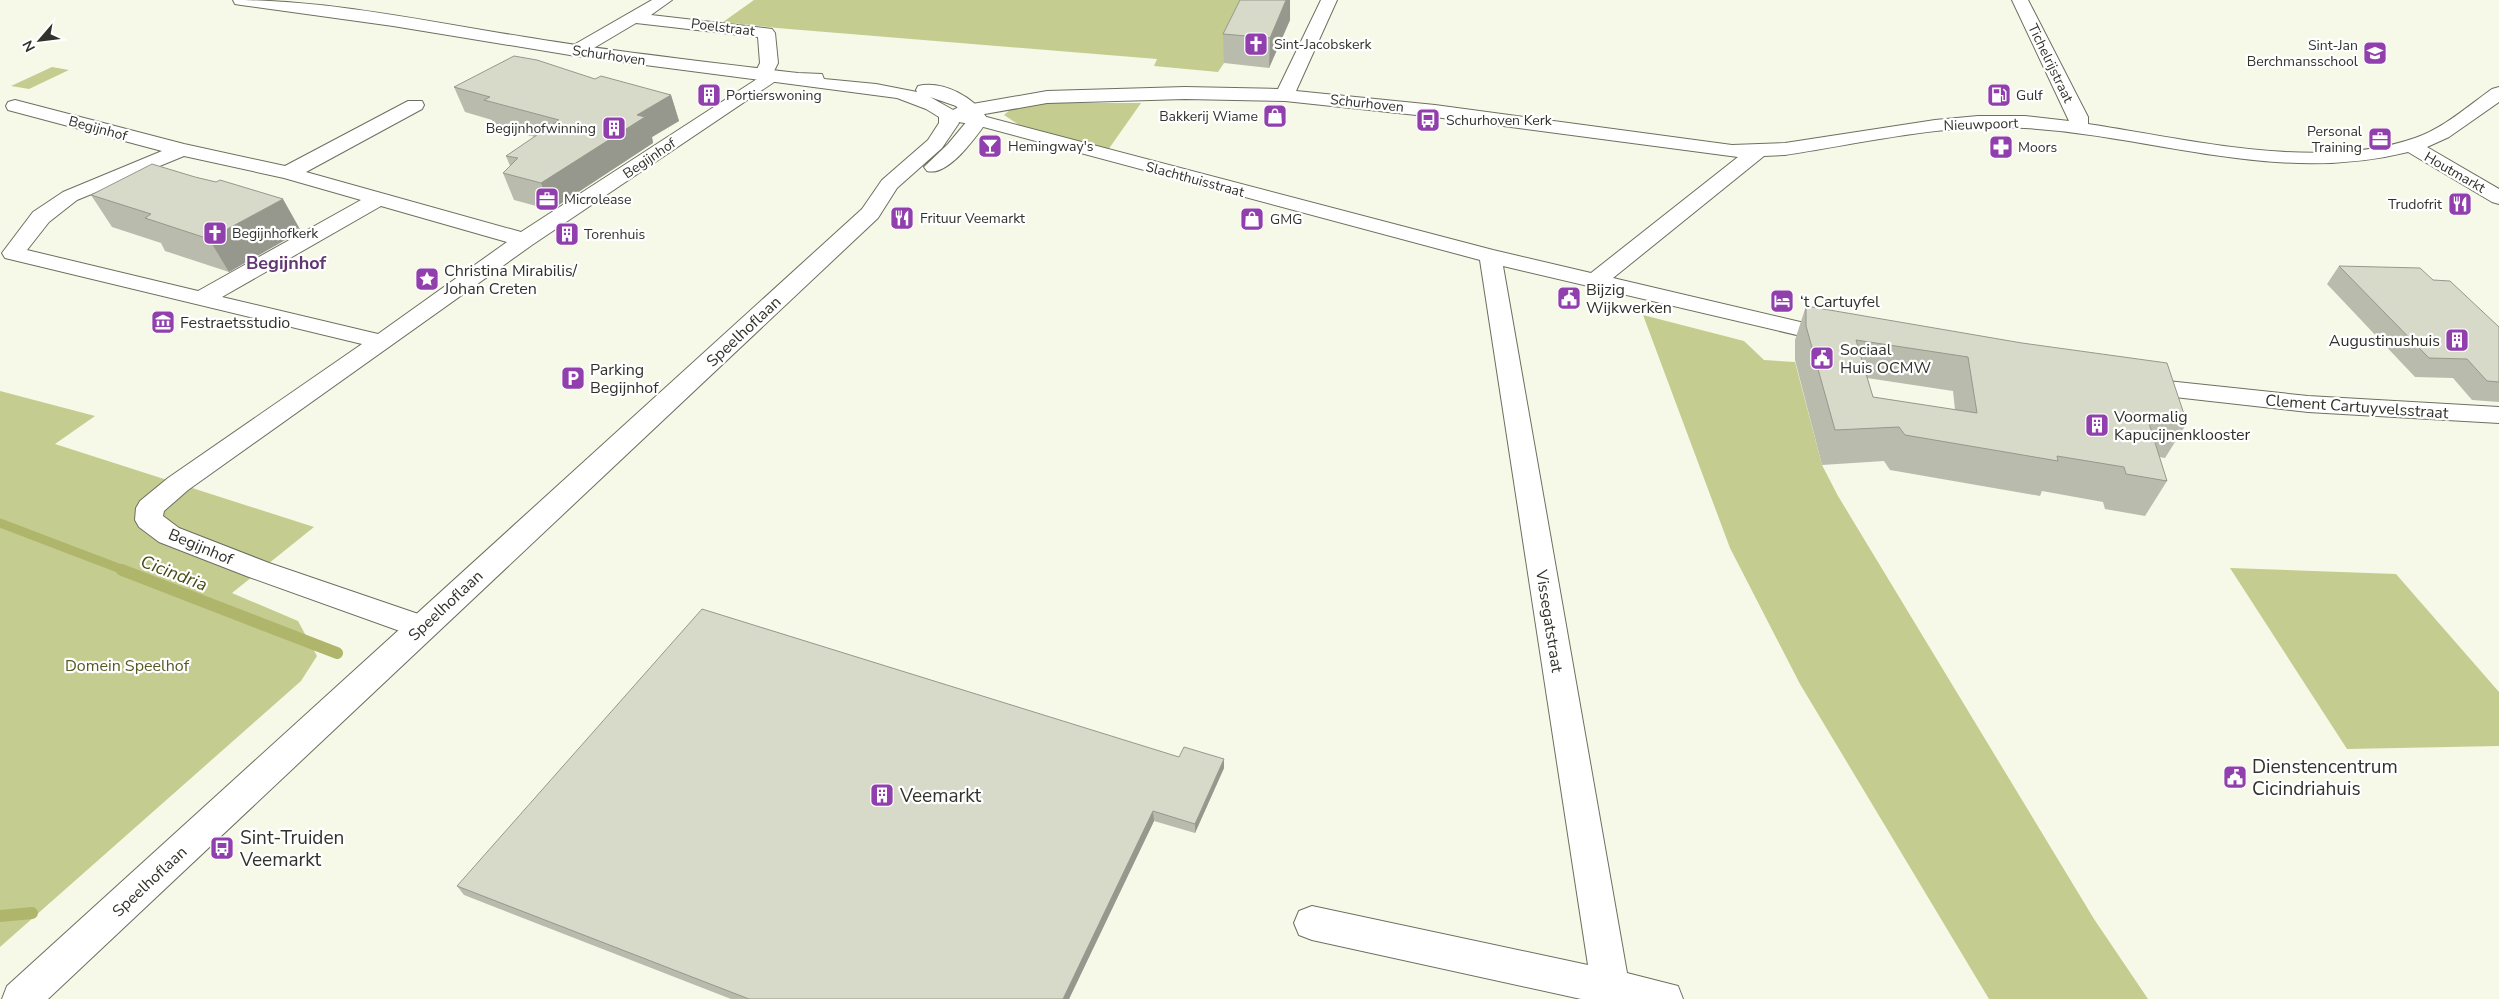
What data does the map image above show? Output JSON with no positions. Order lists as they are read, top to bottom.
{
  "streets": {
    "street": [
      "Poelstraat",
      "Schurhoven",
      "Tichelrijstraat",
      "Nieuwpoort",
      "Begijnhof",
      "Houtmarkt",
      "Slachthuisstraat",
      "Speelhoflaan",
      "Clement Cartuyvelsstraat",
      "Vissegatstraat"
    ]
  },
  "crossings": [
    ["Poelstraat", "Schurhoven"],
    ["Poelstraat", "Begijnhof"],
    ["Schurhoven", "Nieuwpoort"],
    ["Schurhoven", "Begijnhof"],
    ["Schurhoven", "Slachthuisstraat"],
    ["Schurhoven", "Speelhoflaan"],
    ["Tichelrijstraat", "Nieuwpoort"],
    ["Nieuwpoort", "Houtmarkt"],
    ["Begijnhof", "Speelhoflaan"],
    ["Slachthuisstraat", "Speelhoflaan"],
    ["Slachthuisstraat", "Vissegatstraat"]
  ],
  "districts": ["Begijnhof"],
  "water": ["Cicindria"],
  "parks": ["Domein Speelhof"],
  "places": {
    "church": ["Sint-Jacobskerk", "Begijnhofkerk"],
    "school or university": ["Sint-Jan Berchmansschool"],
    "building": [
      "Portierswoning",
      "Begijnhofwinning",
      "Torenhuis",
      "Augustinushuis",
      "Voormalig Kapucijnenklooster",
      "Veemarkt"
    ],
    "fuel station": ["Gulf"],
    "shop": ["Bakkerij Wiame", "GMG"],
    "bus stop": ["Schurhoven Kerk", "Sint-Truiden Veemarkt"],
    "office": ["Personal Training", "Microlease"],
    "bar": ["Hemingway's"],
    "pharmacy": ["Moors"],
    "restaurant": ["Trudofrit", "Frituur Veemarkt"],
    "place": ["Christina Mirabilis/ Johan Creten"],
    "public building": ["Bijzig Wijkwerken", "Sociaal Huis OCMW", "Dienstencentrum Cicindriahuis"],
    "hotel": ["‘t Cartuyfel"],
    "museum": ["Festraetsstudio"],
    "parking": ["Parking Begijnhof"]
  },
  "north": "bottom left"
}
